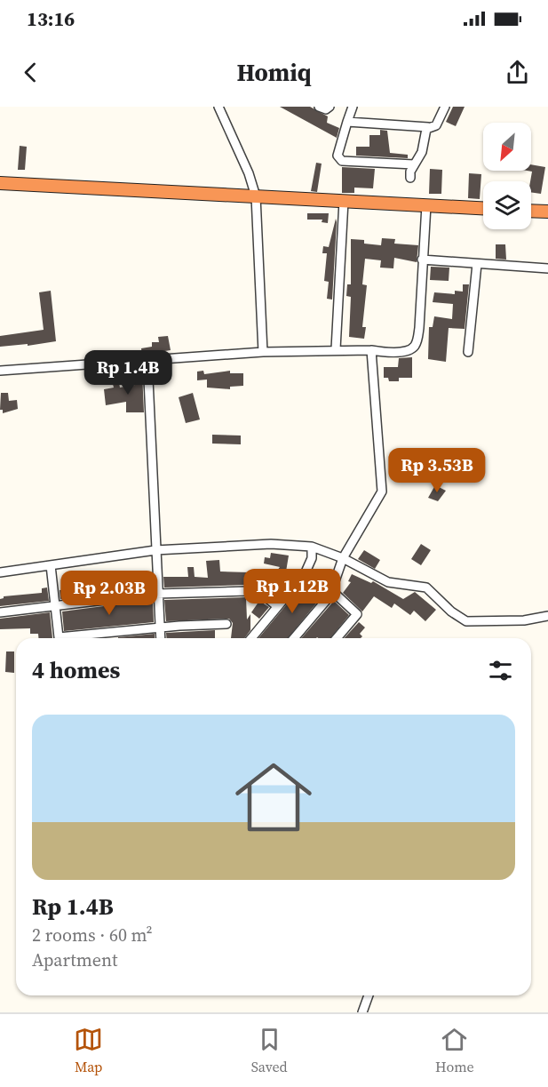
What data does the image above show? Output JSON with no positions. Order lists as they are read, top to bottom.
{
  "north": "bottom left",
  "page": {
    "status": "13:16",
    "header": "Homiq",
    "price": [
      "Rp 1.4B",
      "Rp 3.53B",
      "Rp 1.12B",
      "Rp 2.03B"
    ],
    "heading": "4 homes",
    "list": [
      {
        "name": "Rp 1.4B",
        "note": "2 rooms · 60 m² · Apartment"
      }
    ],
    "tabs": ["Map", "Saved", "Home"]
  }
}
